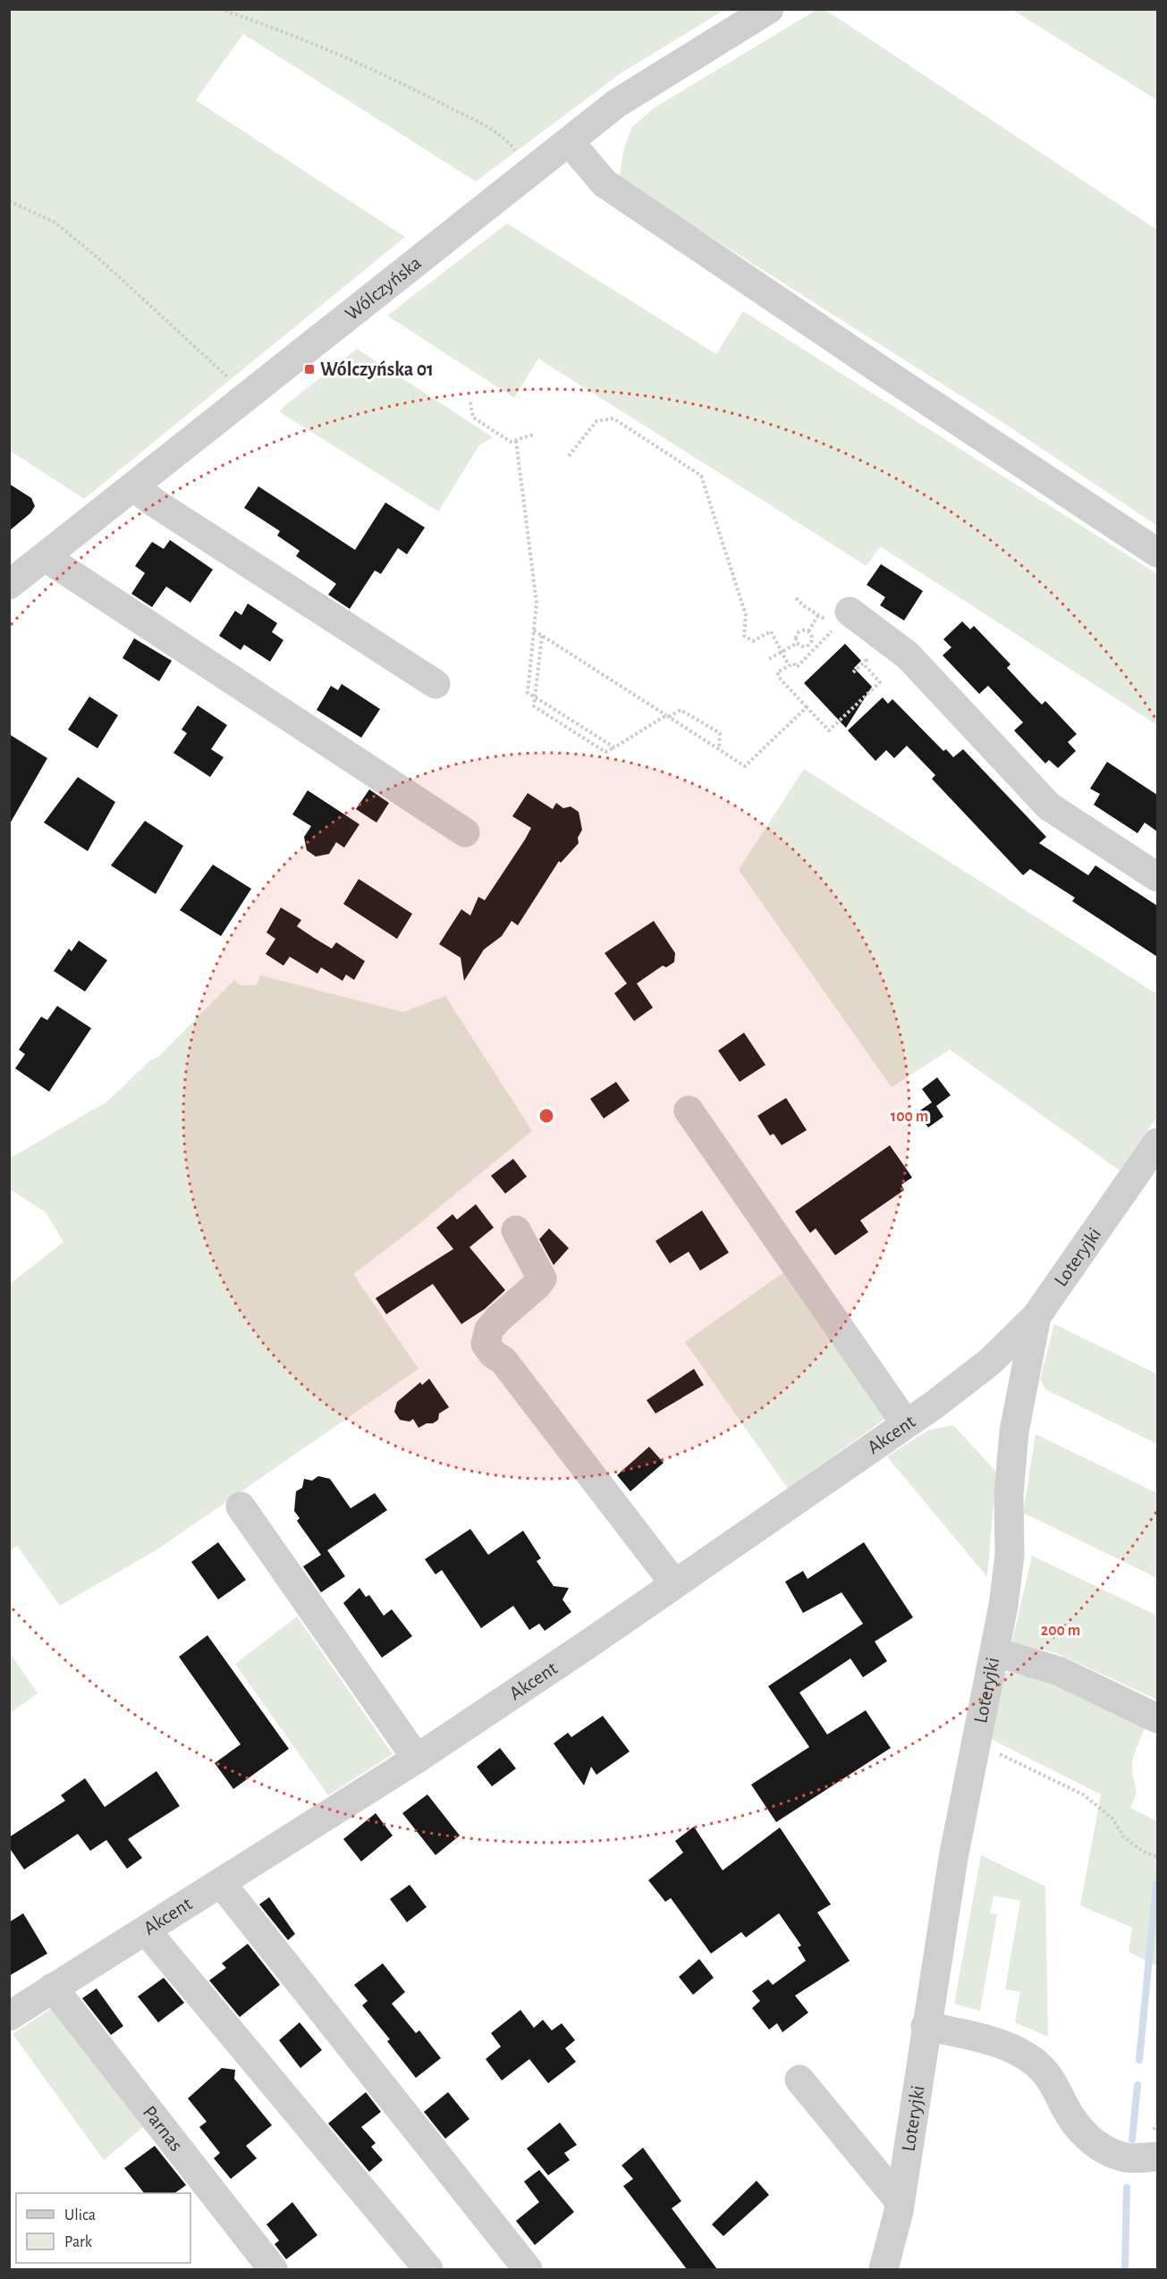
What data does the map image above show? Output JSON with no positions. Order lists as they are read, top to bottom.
{
  "streets": {
    "street": [
      "Wólczyńska",
      "Loteryjki",
      "Akcent",
      "Parnas"
    ]
  },
  "crossings": [
    ["Loteryjki", "Akcent"],
    ["Akcent", "Parnas"]
  ],
  "places": {
    "transit": ["Wólczyńska 01"]
  },
  "legend": ["Ulica", "Park"],
  "rings": ["100 m", "200 m"]
}
